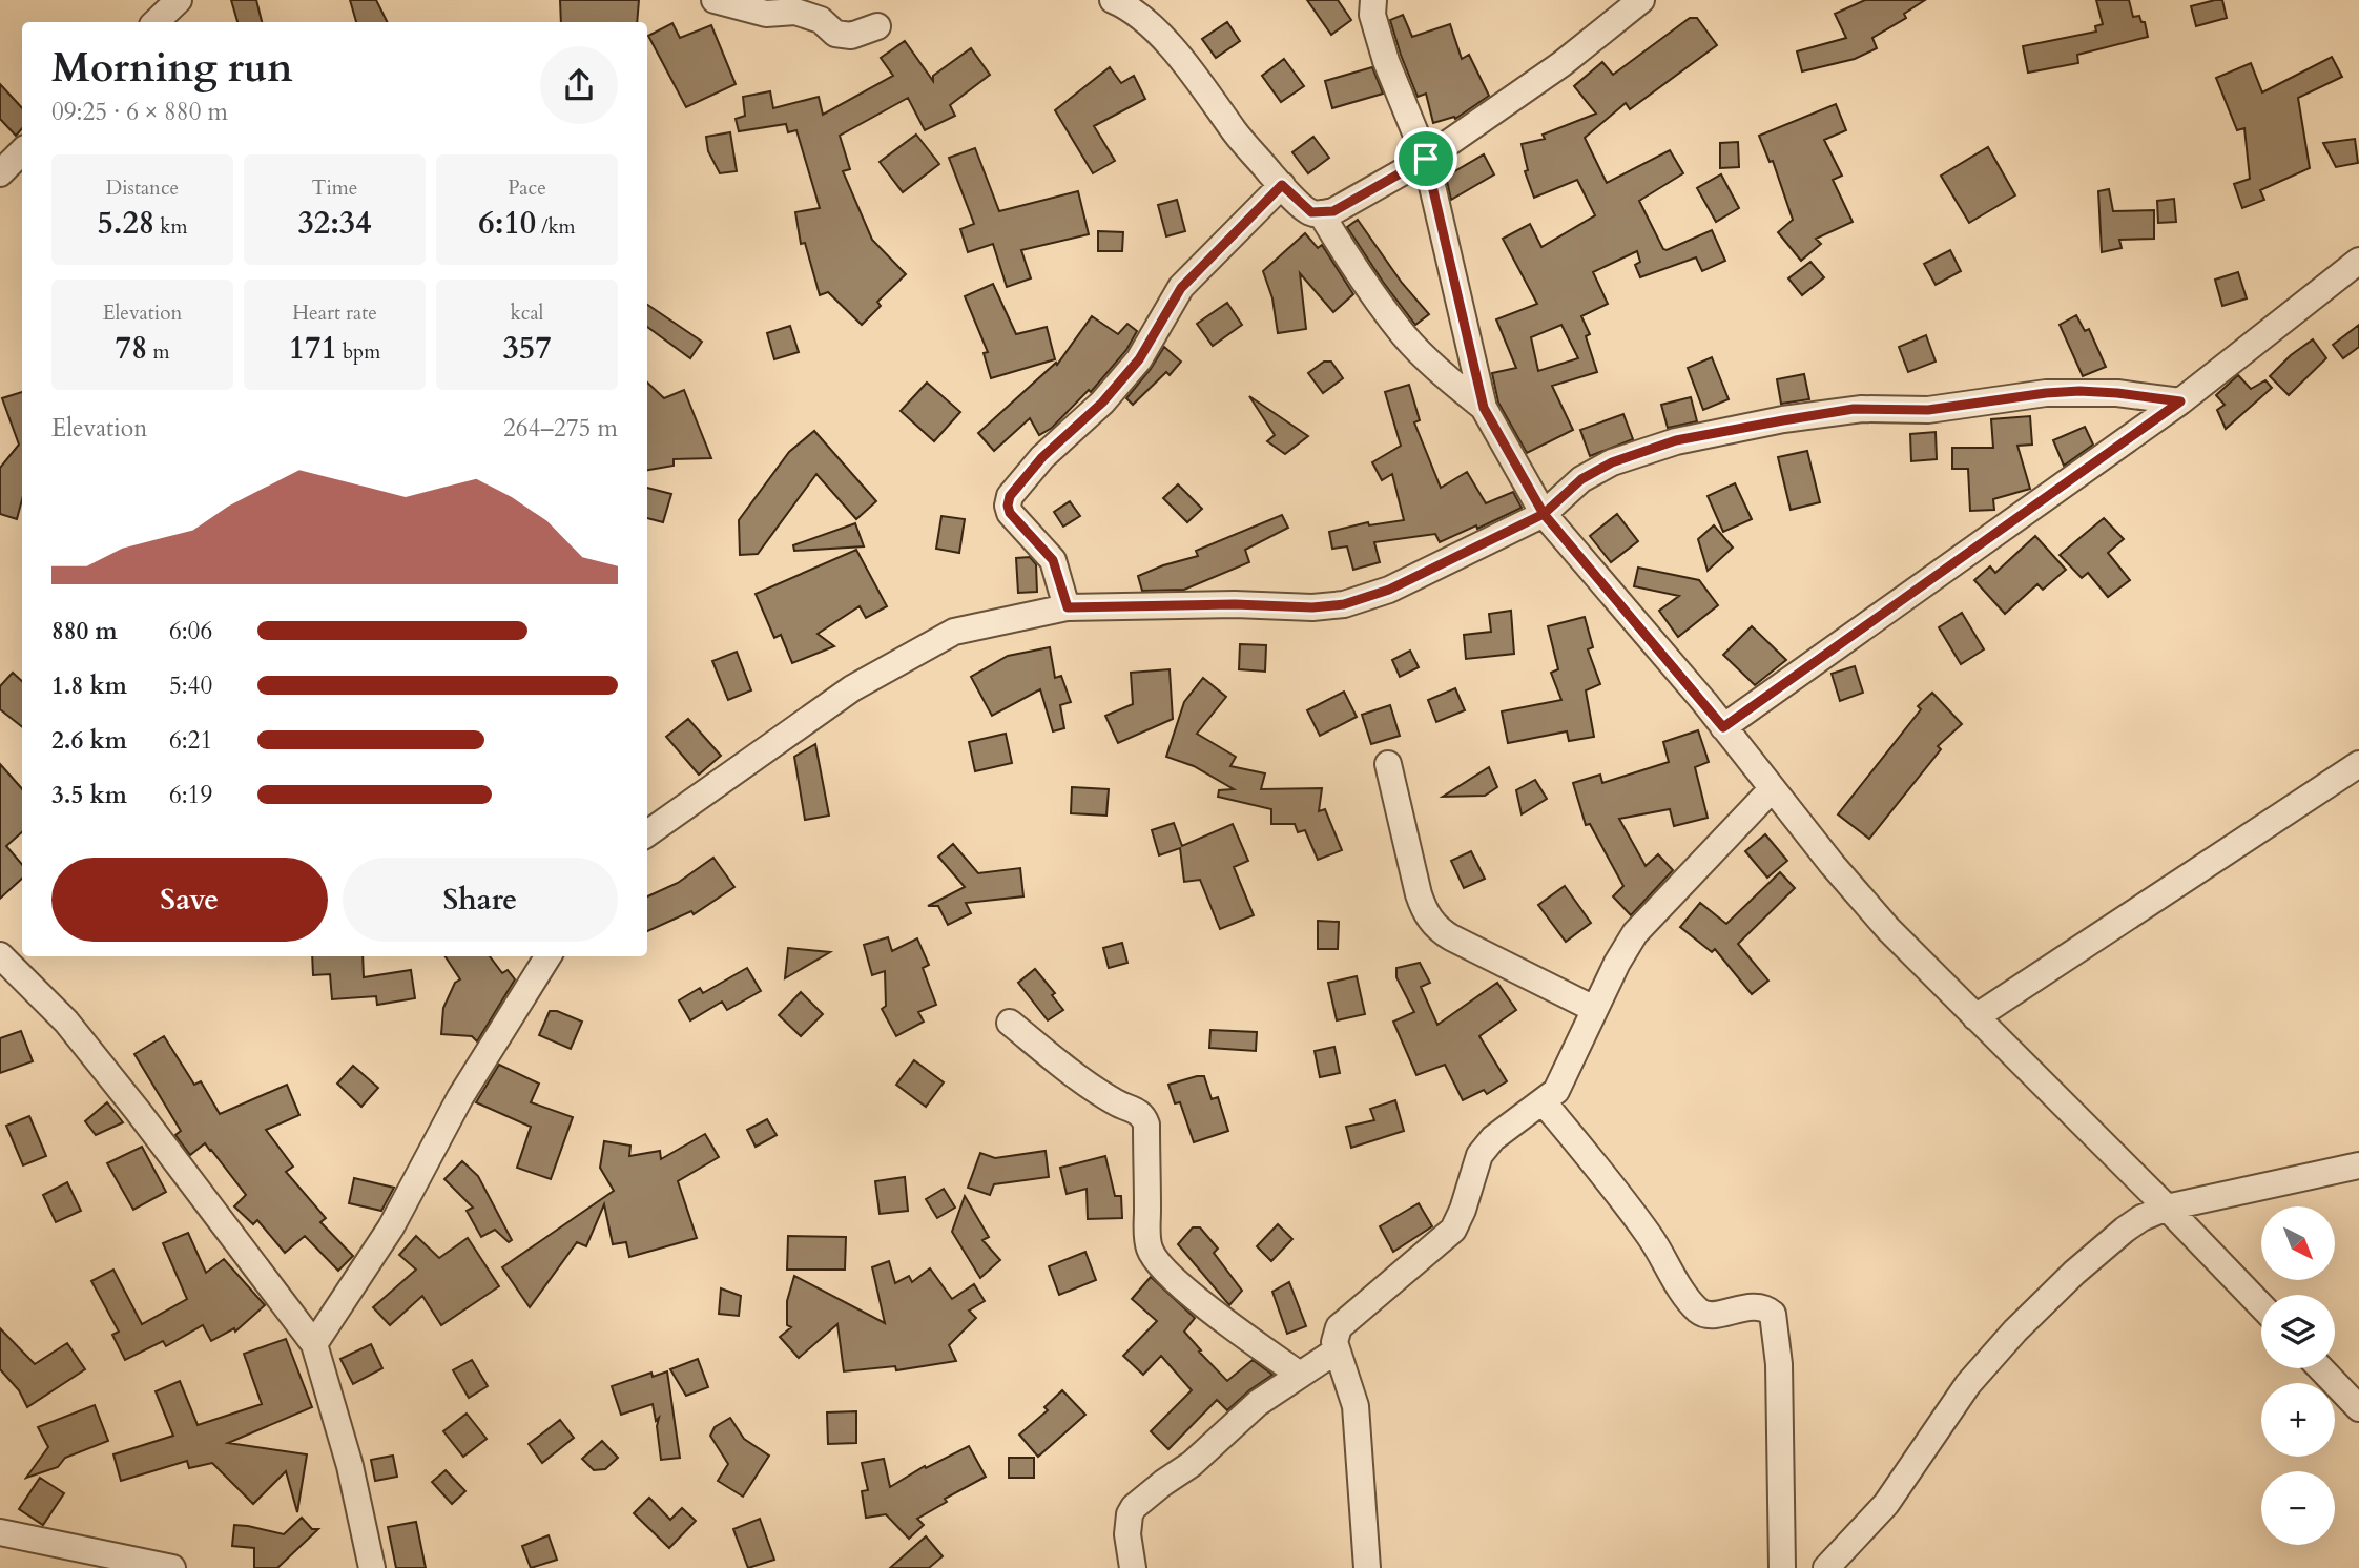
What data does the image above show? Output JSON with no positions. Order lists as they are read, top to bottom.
{
  "north": "bottom right",
  "page": {
    "heading": ["Morning run", "09:25 · 6 × 880 m"],
    "stats": [
      ["Distance", "5.28 km"],
      ["Time", "32:34"],
      ["Pace", "6:10 /km"],
      ["Elevation", "78 m"],
      ["Heart rate", "171 bpm"],
      ["kcal", "357"]
    ],
    "chart": ["Elevation", "264–275 m"],
    "list": [
      {
        "name": "880 m",
        "note": "6:06"
      },
      {
        "name": "1.8 km",
        "note": "5:40"
      },
      {
        "name": "2.6 km",
        "note": "6:21"
      },
      {
        "name": "3.5 km",
        "note": "6:19"
      }
    ],
    "buttons": ["Save", "Share"],
    "map_buttons": ["+", "−"]
  }
}
